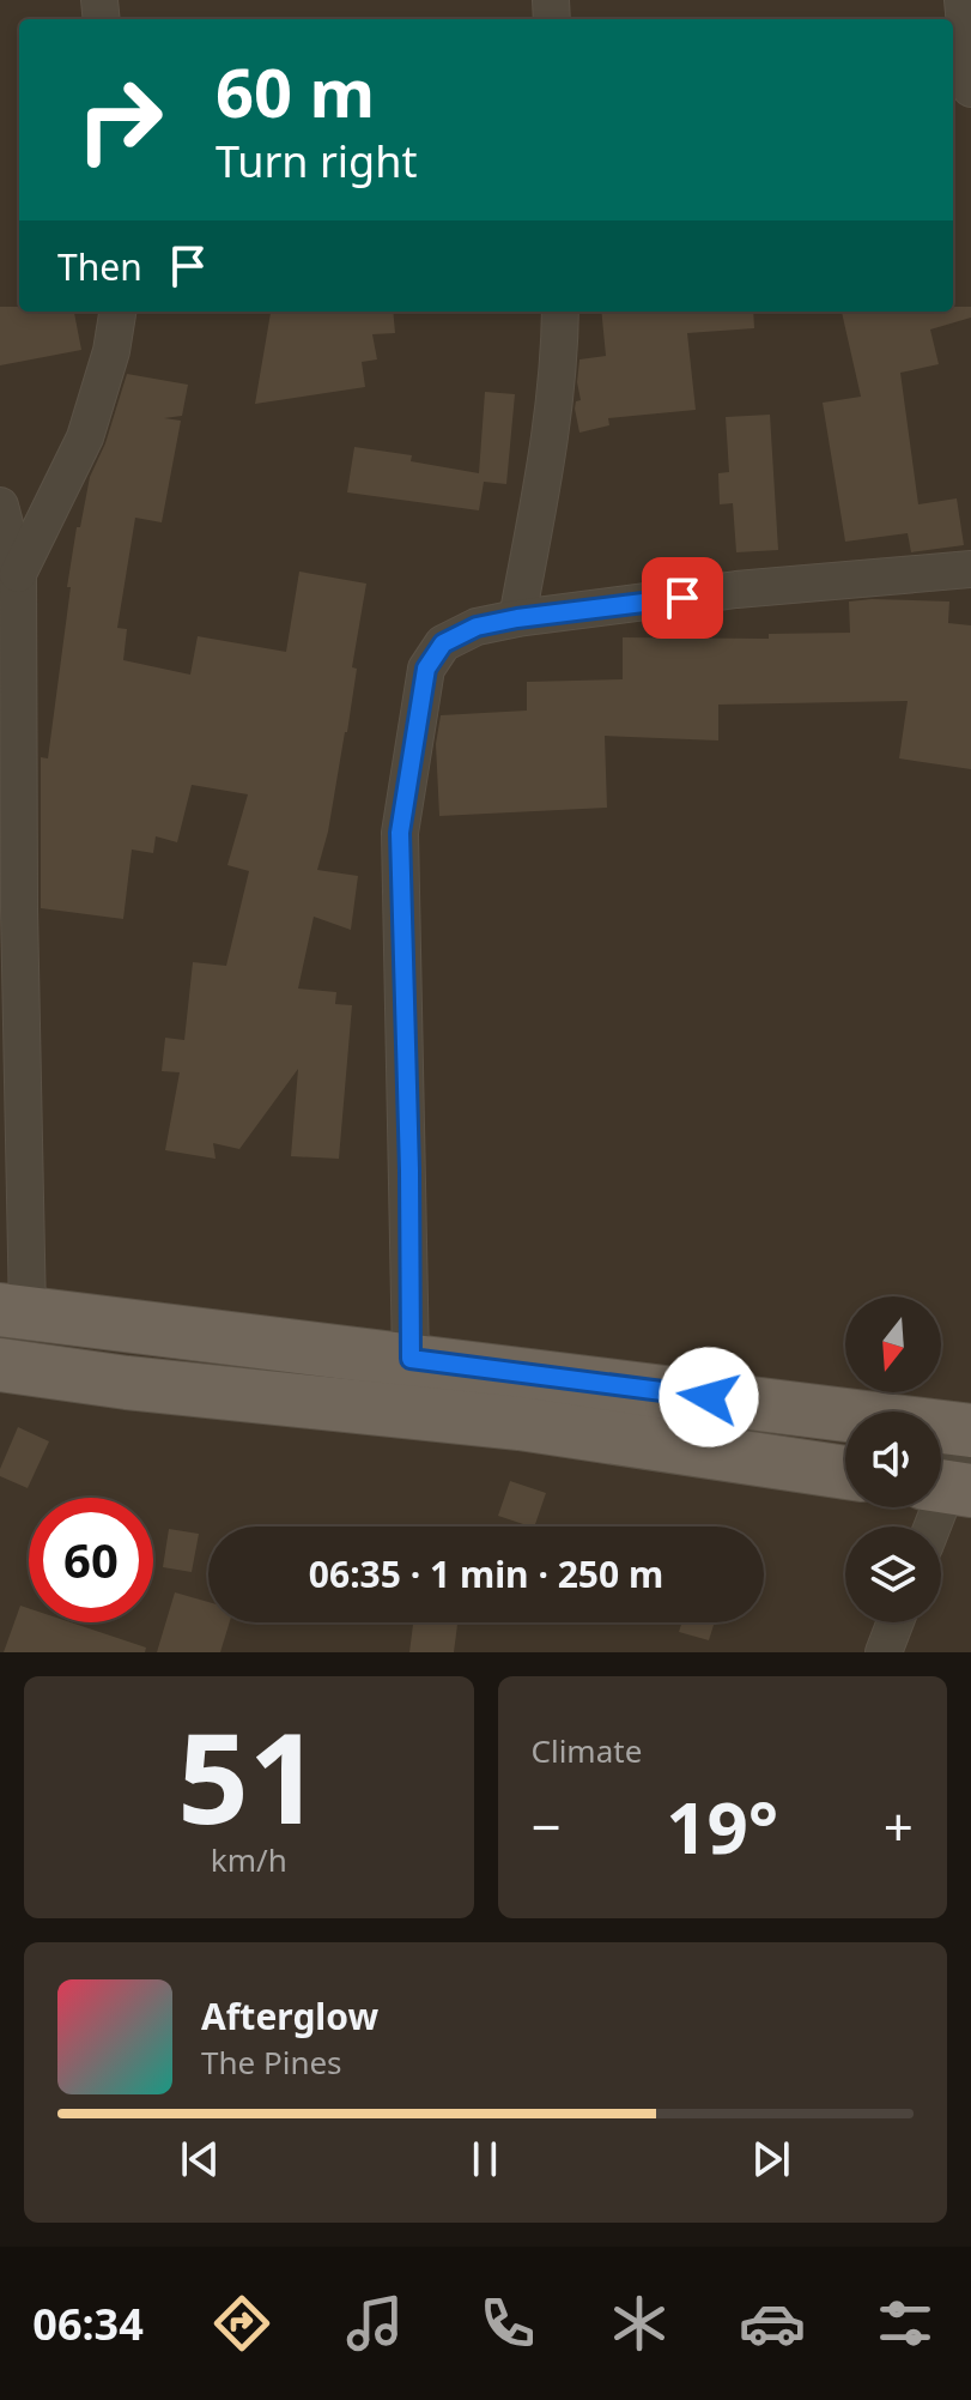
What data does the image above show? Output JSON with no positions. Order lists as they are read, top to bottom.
{
  "north": "bottom",
  "page": {
    "turn": ["60 m", "Turn right"],
    "then": "Then",
    "limit": "60",
    "trip": "06:35 · 1 min · 250 m",
    "tile": [
      ["51", "km/h"],
      "Climate"
    ],
    "heat": ["−", "19°", "+"],
    "song": ["Afterglow", "The Pines"],
    "tabs": "06:34"
  }
}
